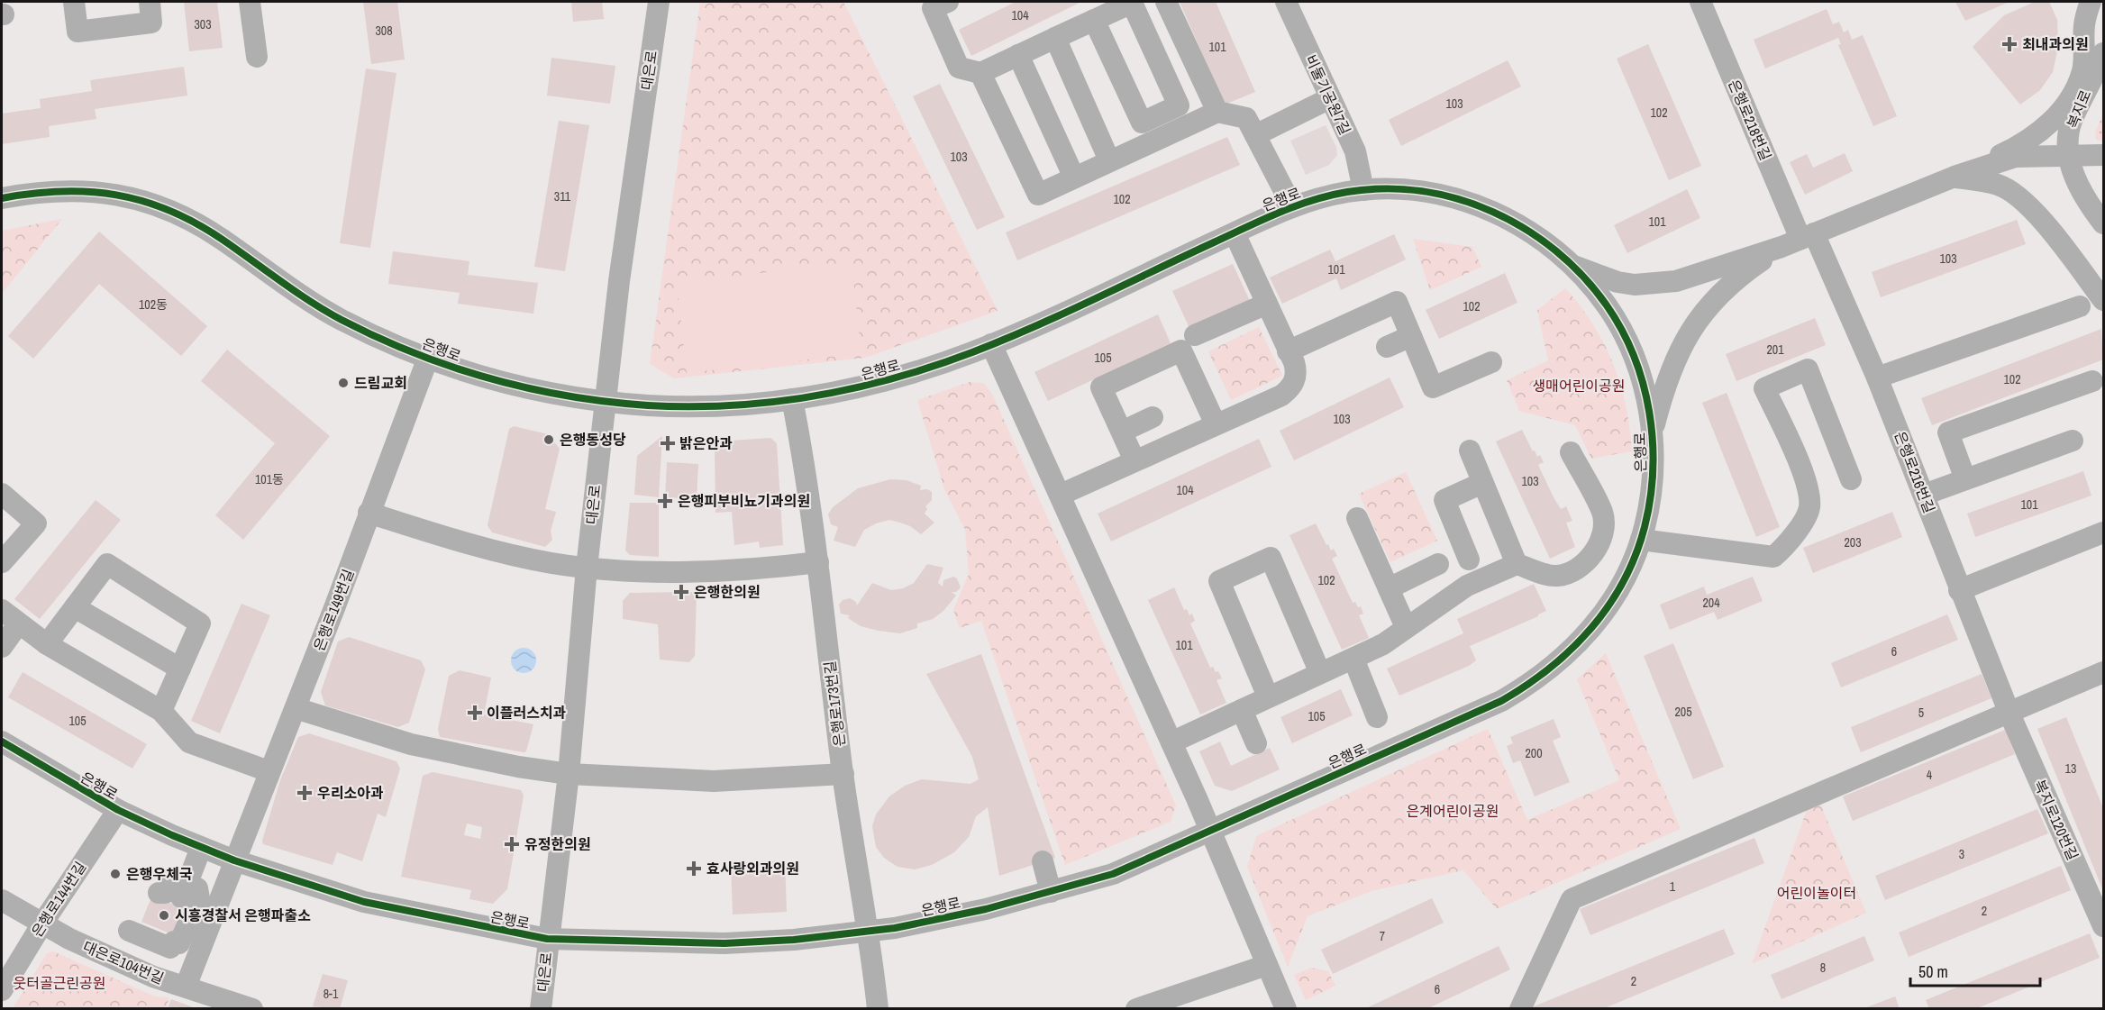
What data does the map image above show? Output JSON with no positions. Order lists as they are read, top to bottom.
{
  "streets": {
    "street": [
      "대은로",
      "비둘기공원7길",
      "복지로",
      "은행로218번길",
      "은행로",
      "은행로216번길",
      "은행로149번길",
      "은행로173번길",
      "복지로120번길",
      "은행로144번길",
      "대은로104번길"
    ]
  },
  "crossings": [
    ["대은로", "은행로"],
    ["비둘기공원7길", "은행로"],
    ["은행로218번길", "은행로216번길"],
    ["은행로", "은행로149번길"],
    ["은행로", "은행로173번길"],
    ["은행로", "은행로144번길"],
    ["은행로216번길", "복지로120번길"],
    ["은행로149번길", "대은로104번길"],
    ["은행로144번길", "대은로104번길"]
  ],
  "parks": [
    "생매어린이공원",
    "은계어린이공원",
    "어린이놀이터",
    "웃터골근린공원"
  ],
  "places": {
    "health": [
      "최내과의원",
      "밝은안과",
      "은행피부비뇨기과의원",
      "은행한의원",
      "이플러스치과",
      "우리소아과",
      "유정한의원",
      "효사랑외과의원"
    ],
    "other": [
      "드림교회",
      "은행동성당",
      "은행우체국",
      "시흥경찰서 은행파출소"
    ]
  },
  "house_numbers": [
    "104",
    "303",
    "308",
    "101",
    "103",
    "102",
    "103",
    "311",
    "102",
    "101",
    "103",
    "101",
    "102동",
    "102",
    "201",
    "105",
    "102",
    "103",
    "101동",
    "103",
    "104",
    "101",
    "203",
    "102",
    "204",
    "101",
    "6",
    "205",
    "5",
    "105",
    "105",
    "200",
    "13",
    "4",
    "3",
    "1",
    "2",
    "7",
    "8",
    "2",
    "6",
    "8-1"
  ],
  "scale_bar": "50 m"
}
